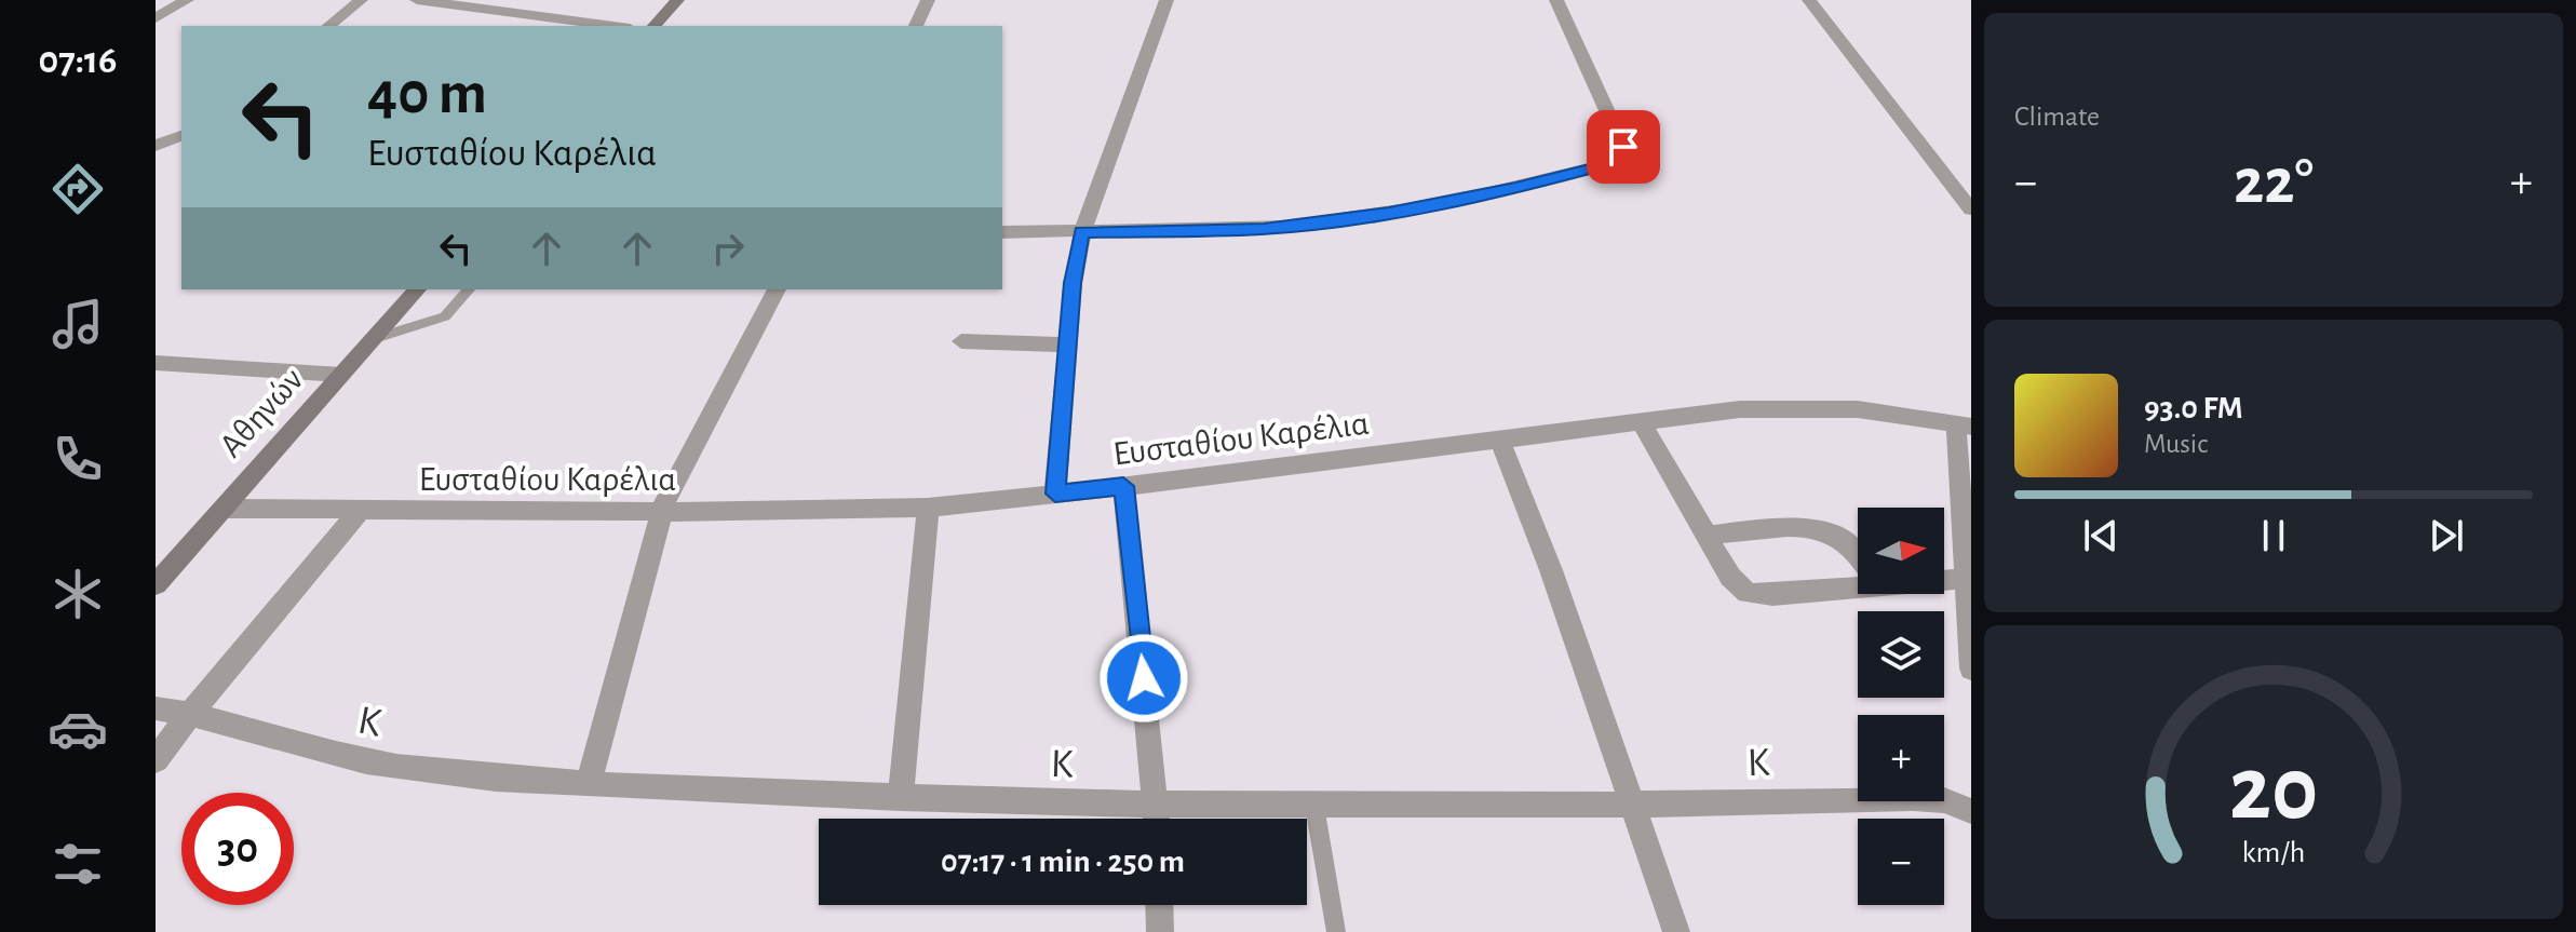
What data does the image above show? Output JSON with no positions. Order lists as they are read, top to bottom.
{
  "streets": {
    "main road": ["Αθηνών"],
    "street": ["Ευσταθίου Καρέλια", "Κ"]
  },
  "crossings": [
    ["Αθηνών", "Ευσταθίου Καρέλια"]
  ],
  "north": "right",
  "page": {
    "tabs": "07:16",
    "tile": "Climate",
    "turn": ["40 m", "Ευσταθίου Καρέλια"],
    "heat": ["−", "22°", "+"],
    "song": ["93.0 FM", "Music"],
    "map_buttons": ["+", "−"],
    "limit": "30",
    "trip": "07:17 · 1 min · 250 m",
    "gauge": ["20", "km/h"]
  }
}
